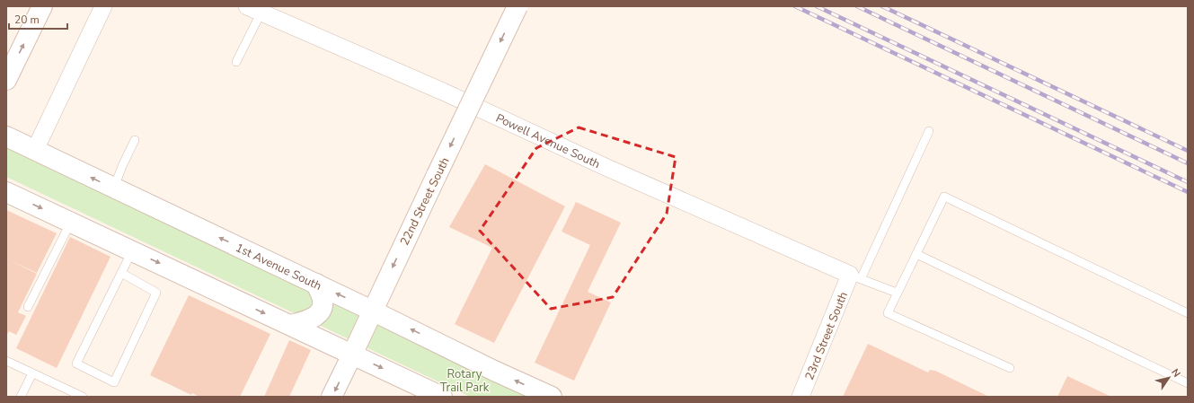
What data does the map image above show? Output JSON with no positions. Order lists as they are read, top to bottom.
{
  "streets": {
    "street": [
      "Powell Avenue South",
      "22nd Street South",
      "1st Avenue South",
      "23rd Street South"
    ]
  },
  "crossings": [
    ["Powell Avenue South", "23rd Street South"],
    ["22nd Street South", "1st Avenue South"]
  ],
  "one_way": ["22nd Street South"],
  "parks": ["Rotary Trail Park"],
  "scale_bar": "20 m",
  "north": "top right"
}
